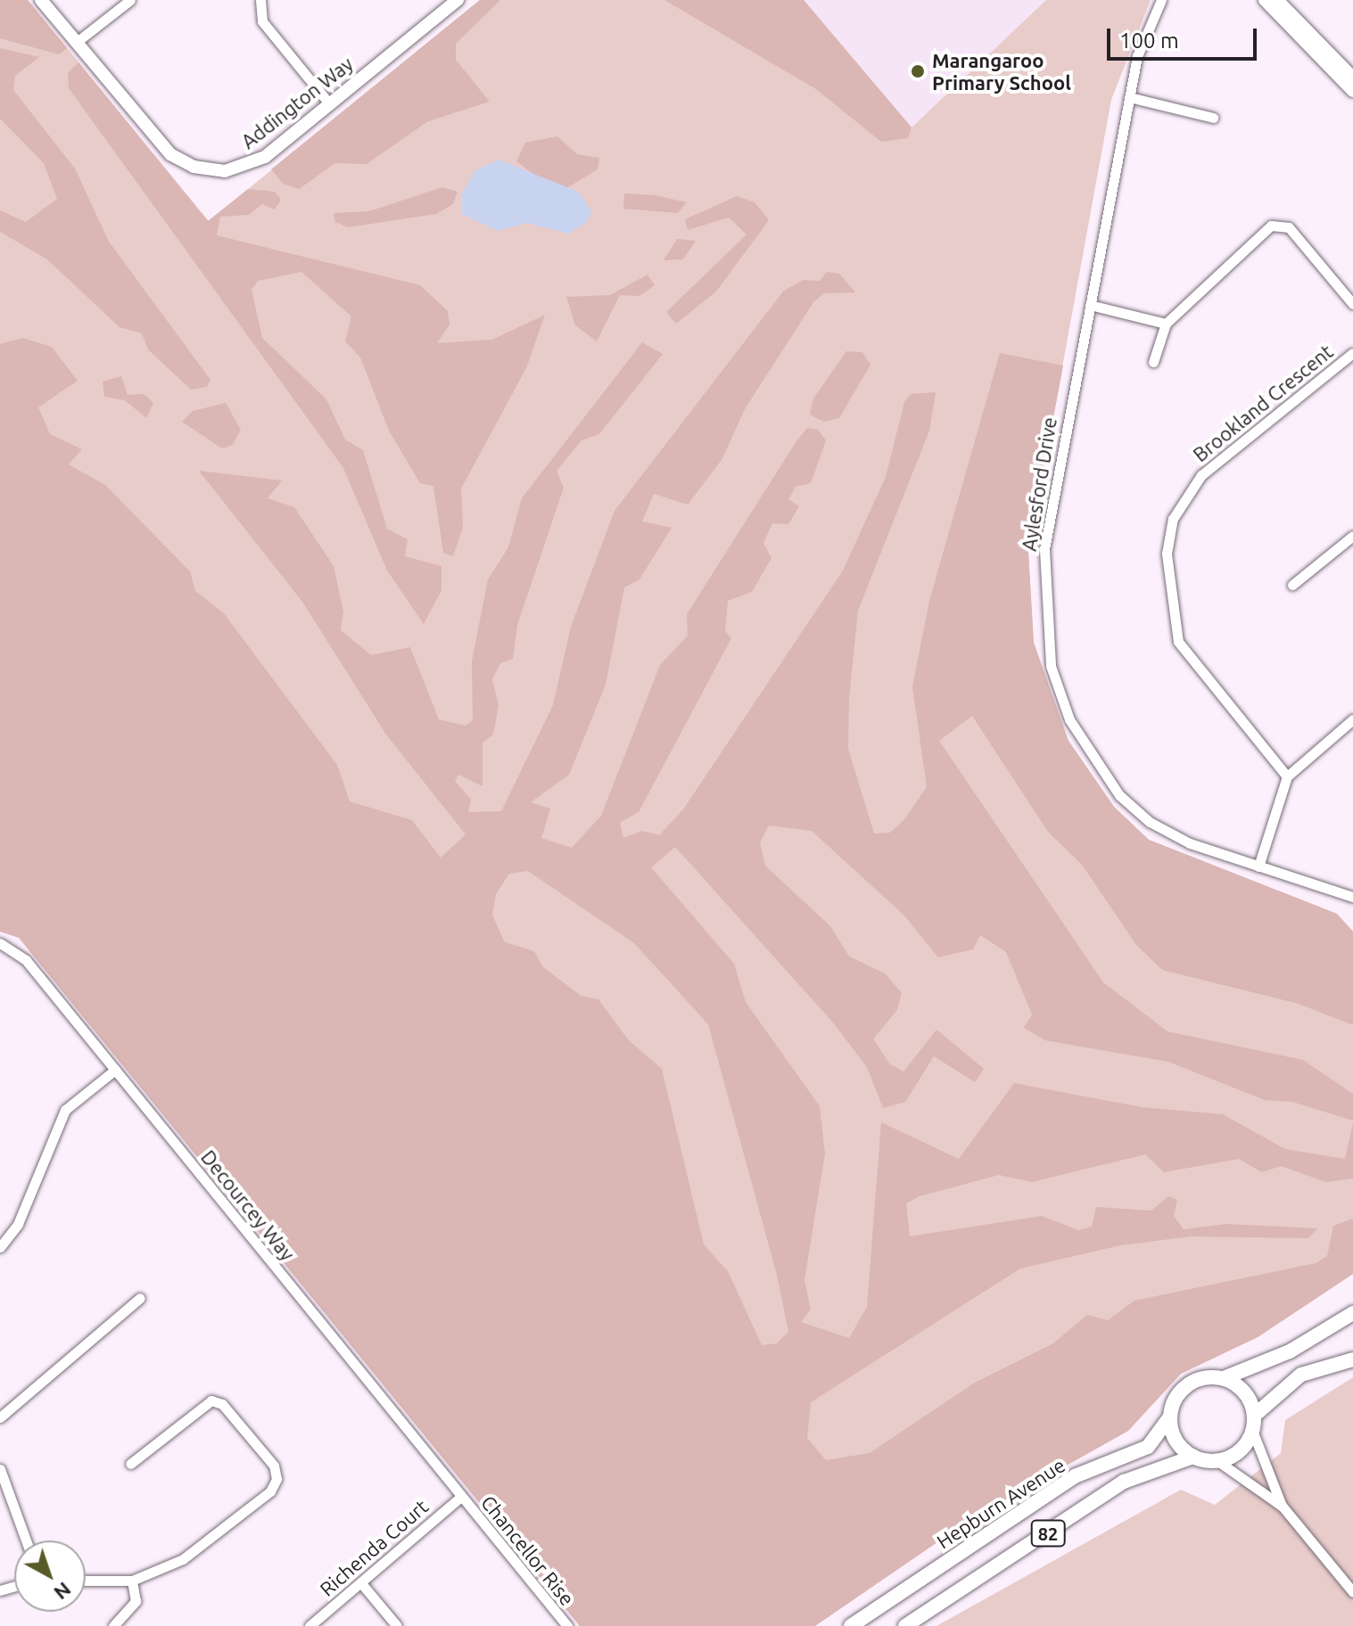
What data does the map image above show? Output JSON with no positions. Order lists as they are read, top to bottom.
{
  "streets": {
    "main road": ["Hepburn Avenue", "82"],
    "street": [
      "Addington Way",
      "Brookland Crescent",
      "Aylesford Drive",
      "Decourcey Way",
      "Richenda Court",
      "Chancellor Rise"
    ]
  },
  "crossings": [
    ["Decourcey Way", "Richenda Court"],
    ["Decourcey Way", "Chancellor Rise"],
    ["Hepburn Avenue", "82"],
    ["Richenda Court", "Chancellor Rise"]
  ],
  "places": ["Marangaroo Primary School"],
  "scale_bar": "100 m",
  "north": "bottom right"
}
